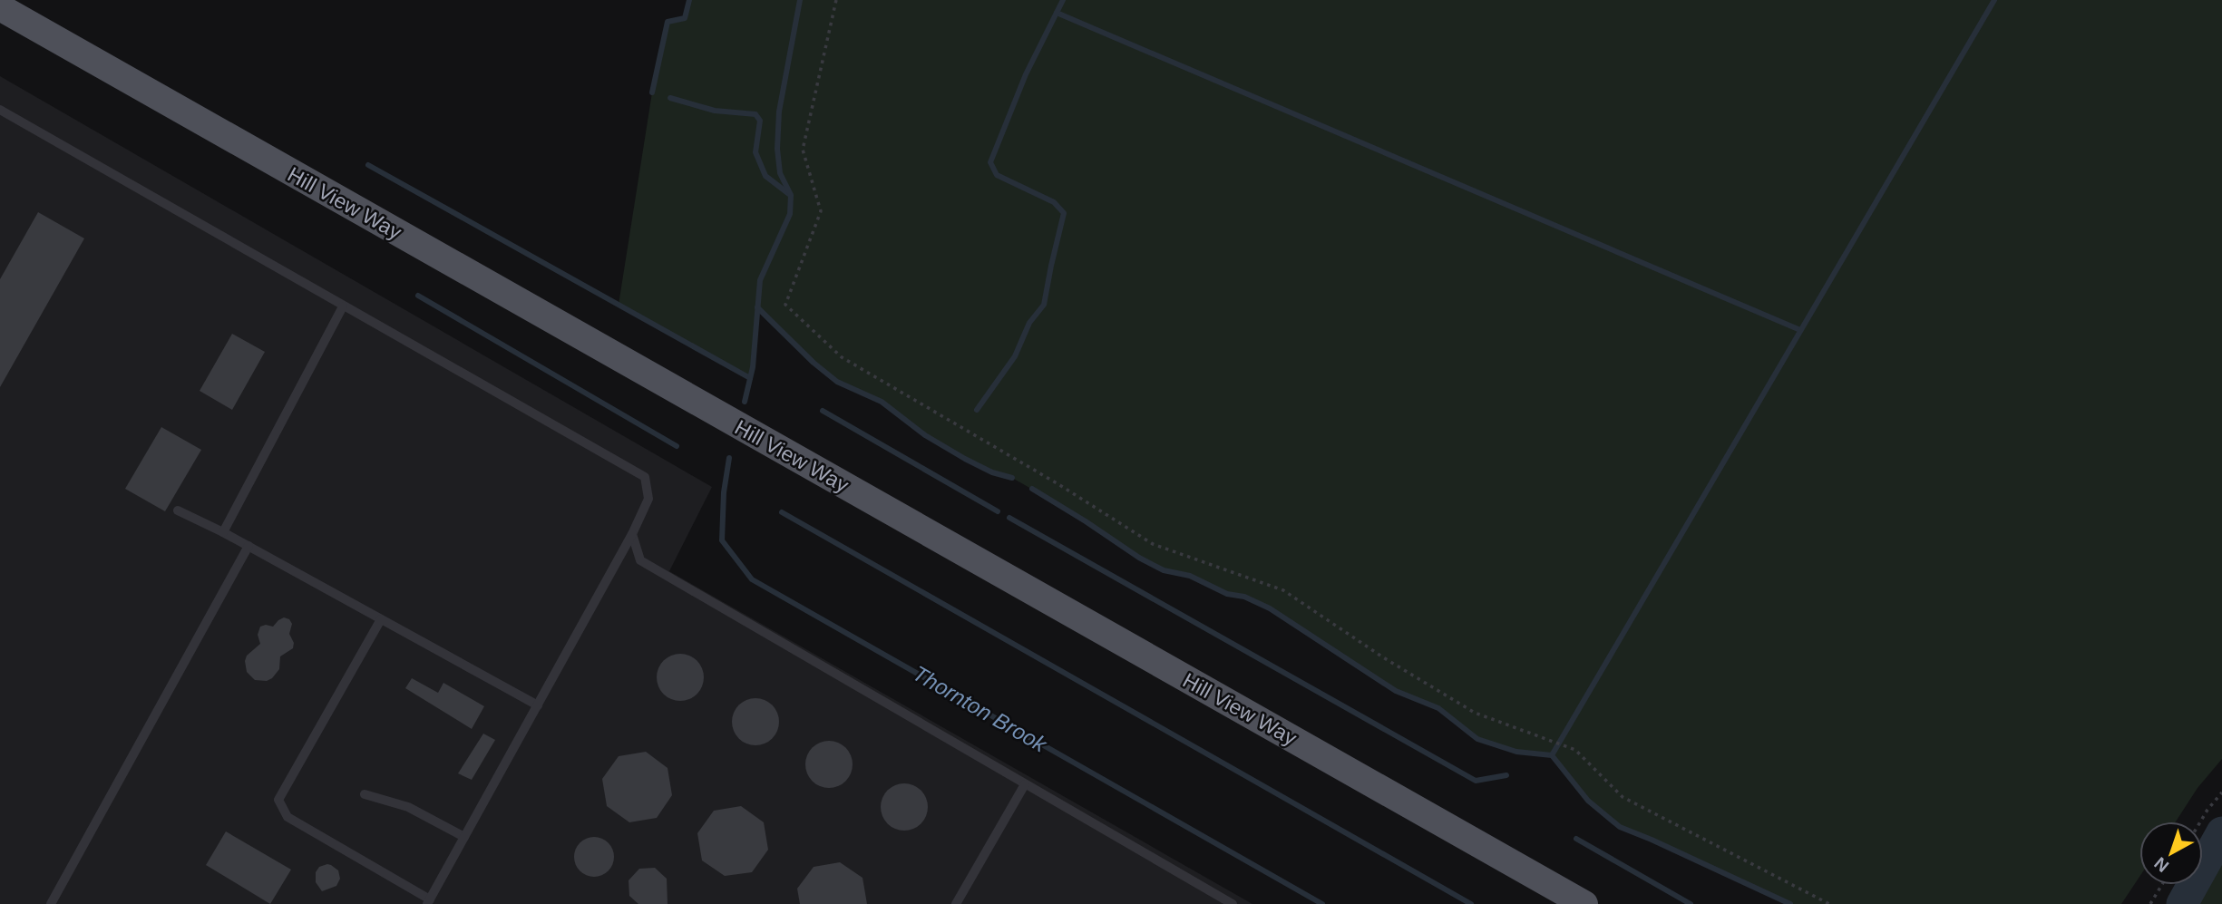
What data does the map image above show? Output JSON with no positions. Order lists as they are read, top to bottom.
{
  "streets": {
    "main road": ["Hill View Way"]
  },
  "water": ["Thornton Brook"],
  "north": "bottom left"
}
